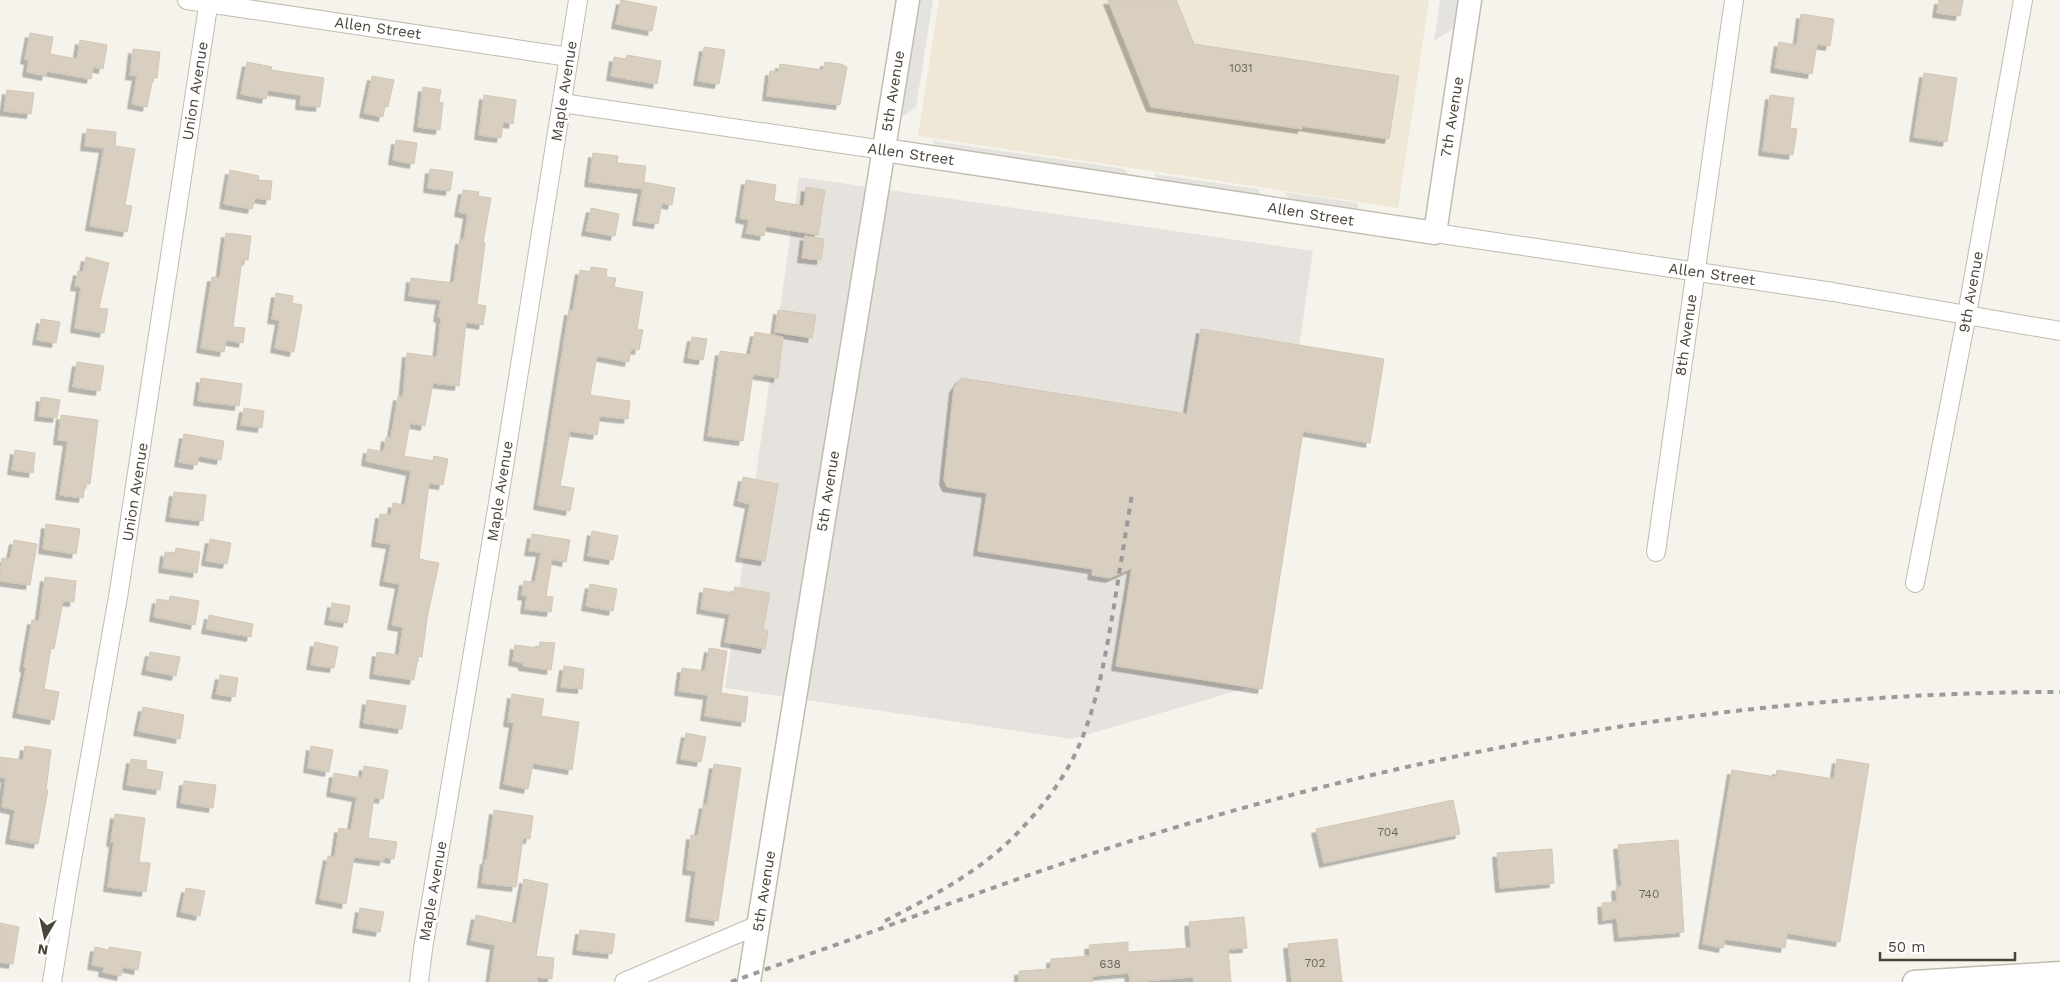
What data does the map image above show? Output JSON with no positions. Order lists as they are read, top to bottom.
{
  "streets": {
    "street": [
      "Allen Street",
      "Union Avenue",
      "Maple Avenue",
      "5th Avenue",
      "7th Avenue",
      "9th Avenue",
      "8th Avenue"
    ]
  },
  "crossings": [
    ["Allen Street", "Union Avenue"],
    ["Allen Street", "Maple Avenue"],
    ["Allen Street", "5th Avenue"],
    ["Allen Street", "7th Avenue"],
    ["Allen Street", "9th Avenue"],
    ["Allen Street", "8th Avenue"]
  ],
  "house_numbers": [
    "1031",
    "704",
    "740",
    "702",
    "638"
  ],
  "scale_bar": "50 m",
  "north": "bottom"
}
